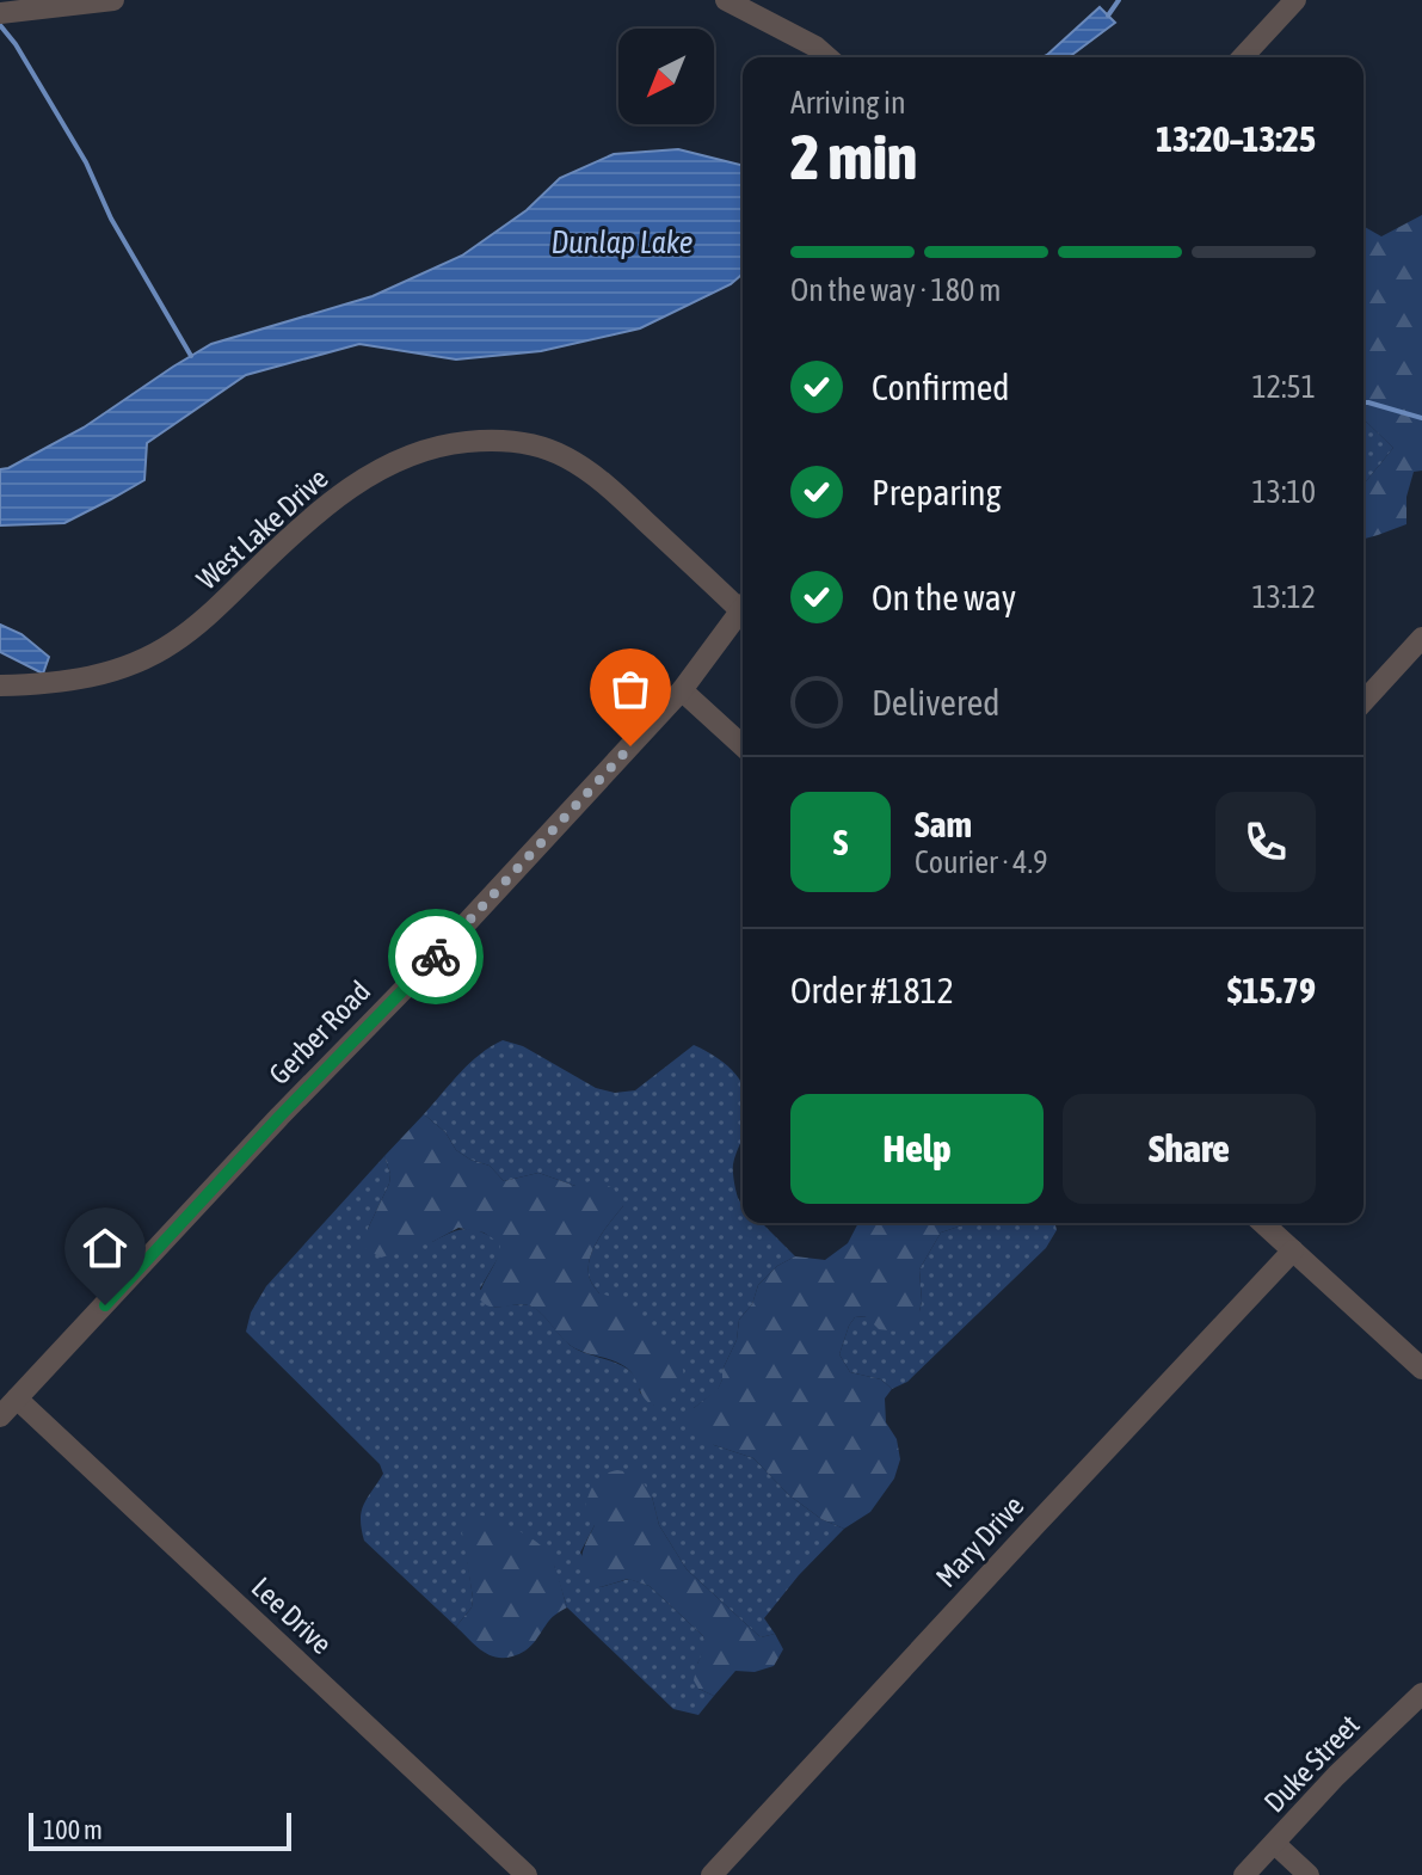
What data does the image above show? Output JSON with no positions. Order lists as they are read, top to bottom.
{
  "streets": {
    "street": [
      "West Lake Drive",
      "Gerber Road",
      "Mary Drive",
      "Lee Drive",
      "Duke Street"
    ]
  },
  "crossings": [
    ["Gerber Road", "Lee Drive"]
  ],
  "water": ["Dunlap Lake"],
  "scale_bar": "100 m",
  "north": "bottom left",
  "page": {
    "heading": ["2 min", "Arriving in", "13:20–13:25"],
    "panel": [
      "Sam",
      "Courier · 4.9",
      "Order #1812",
      "$15.79"
    ],
    "bar": "On the way · 180 m",
    "list": [
      ["Confirmed", "12:51"],
      ["Preparing", "13:10"],
      ["On the way", "13:12"],
      "Delivered"
    ],
    "round": "S",
    "buttons": ["Help", "Share"],
    "scale": "100 m"
  }
}
